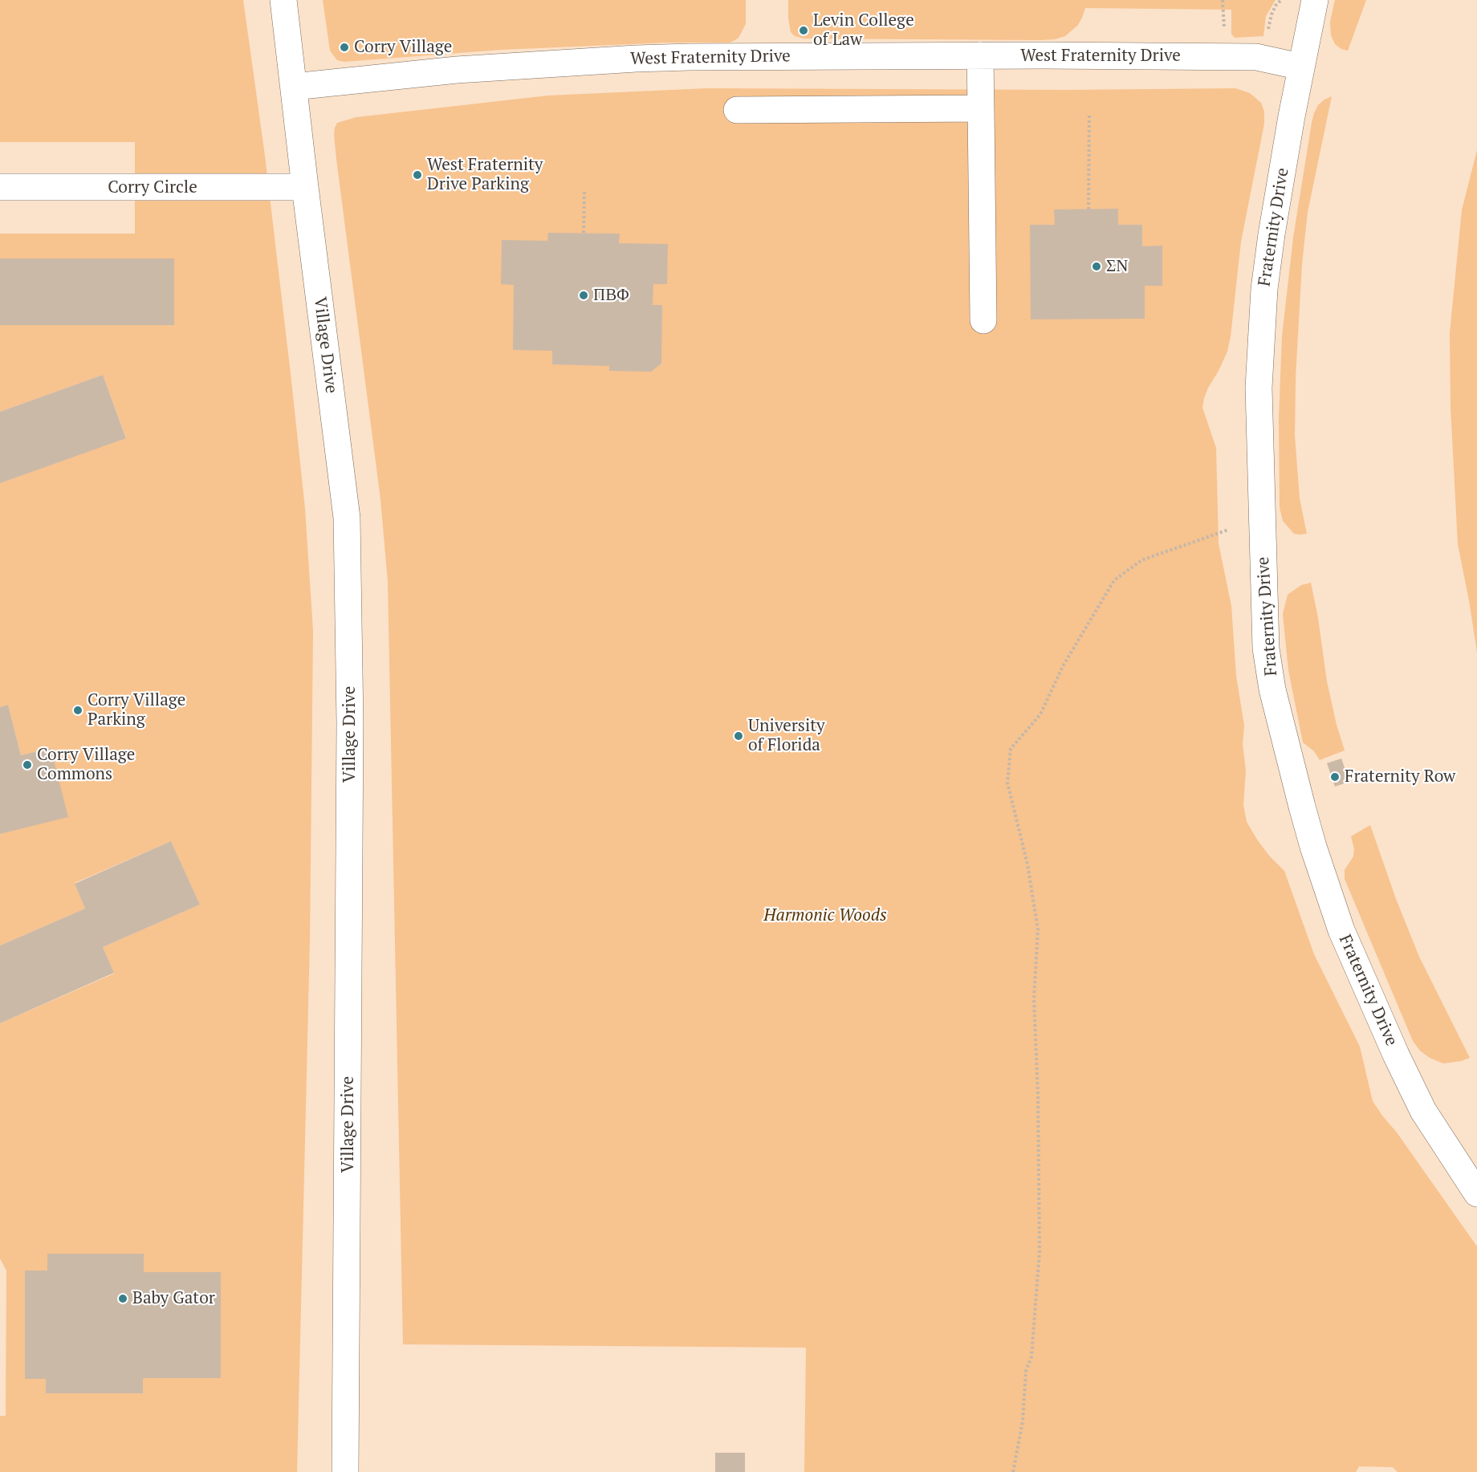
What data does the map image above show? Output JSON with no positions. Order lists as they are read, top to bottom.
{
  "streets": {
    "street": [
      "West Fraternity Drive",
      "Corry Circle",
      "Fraternity Drive",
      "Village Drive"
    ]
  },
  "crossings": [
    ["West Fraternity Drive", "Fraternity Drive"],
    ["West Fraternity Drive", "Village Drive"],
    ["Corry Circle", "Village Drive"]
  ],
  "parks": ["Harmonic Woods"],
  "places": [
    "Levin College of Law",
    "Corry Village",
    "West Fraternity Drive Parking",
    "ΣΝ",
    "ΠΒΦ",
    "Corry Village Parking",
    "University of Florida",
    "Corry Village Commons",
    "Fraternity Row",
    "Baby Gator"
  ]
}
